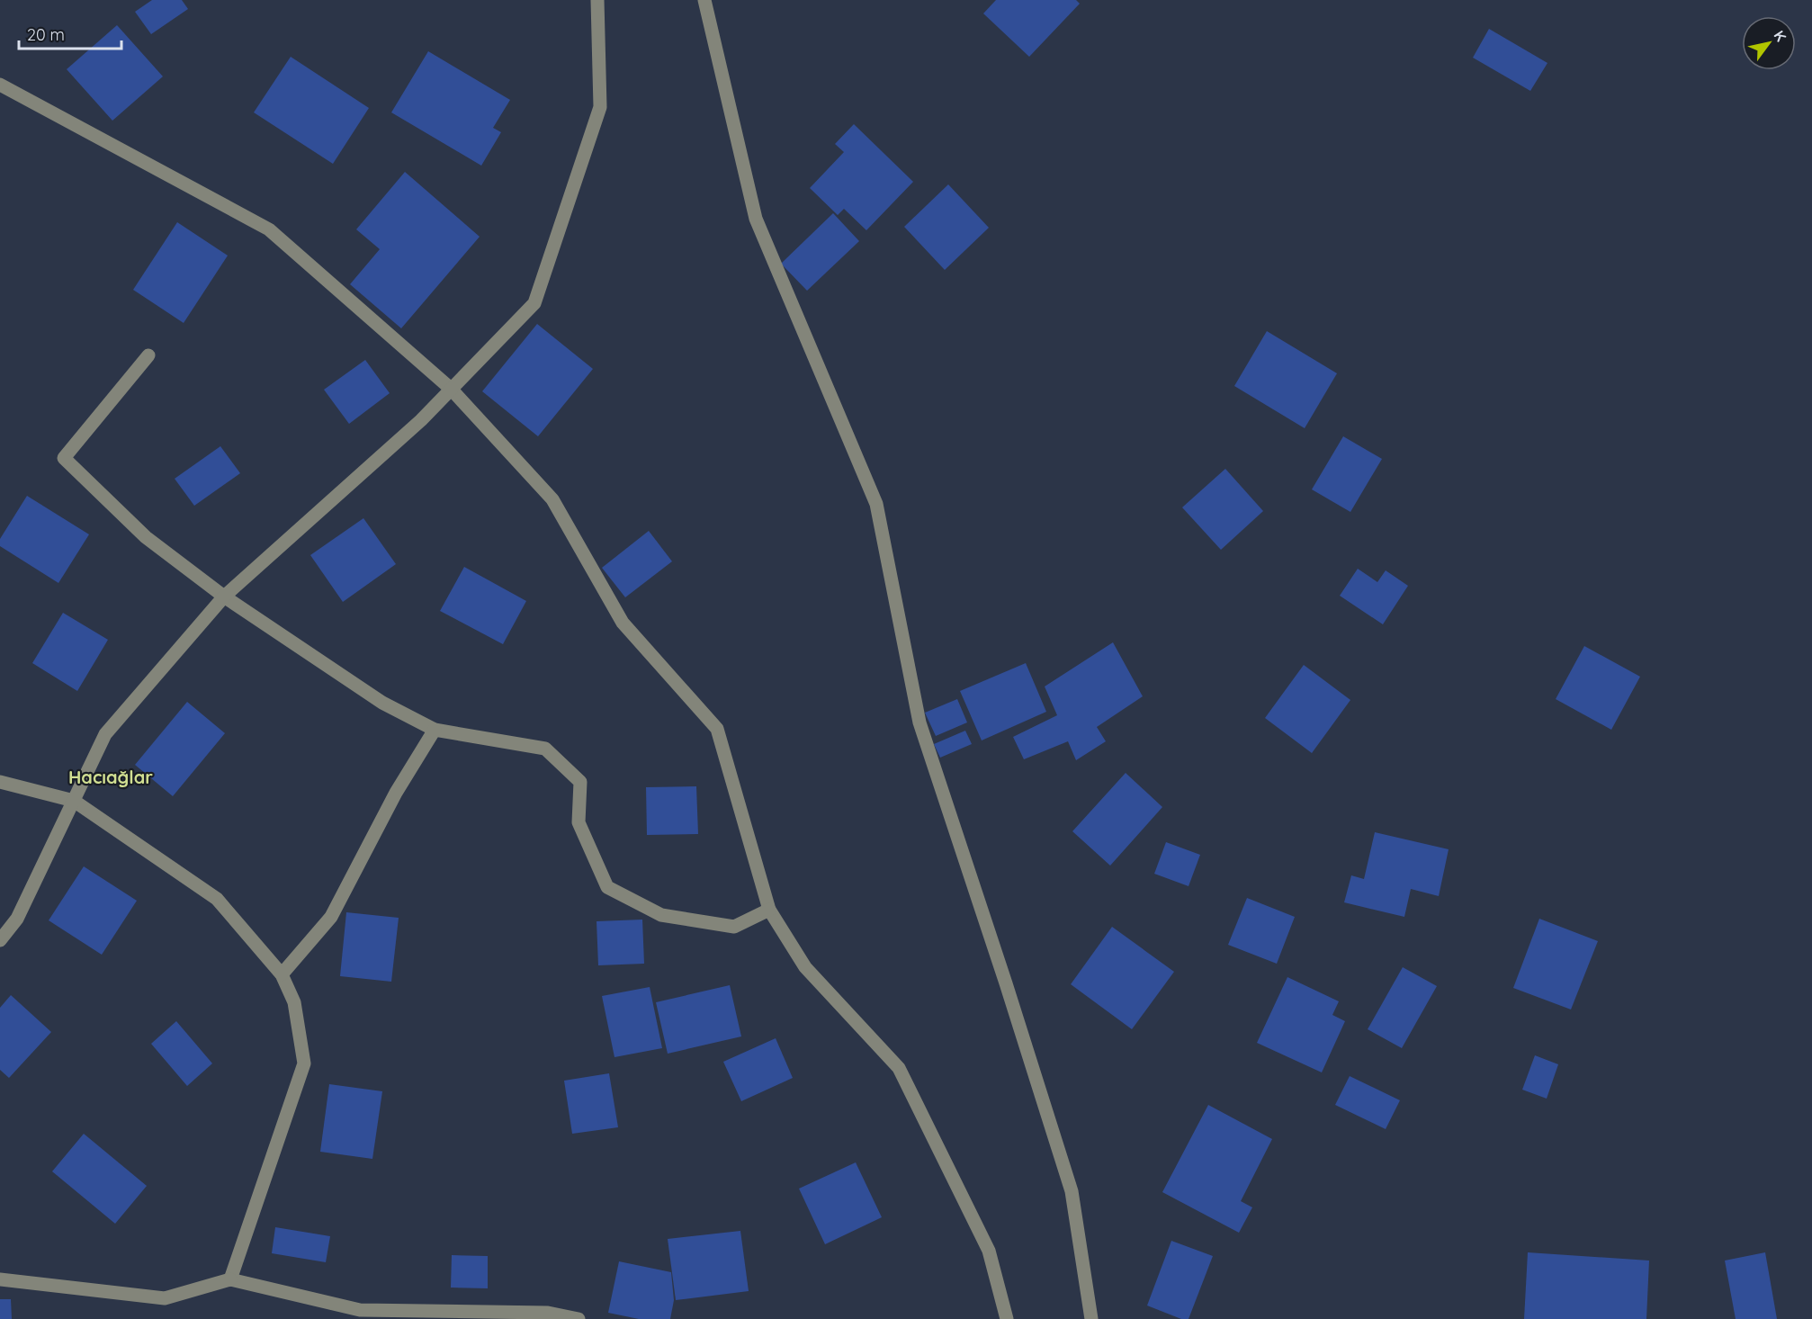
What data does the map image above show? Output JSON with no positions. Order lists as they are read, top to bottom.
{
  "districts": ["Hacıağlar"],
  "scale_bar": "20 m",
  "north": "top right"
}
